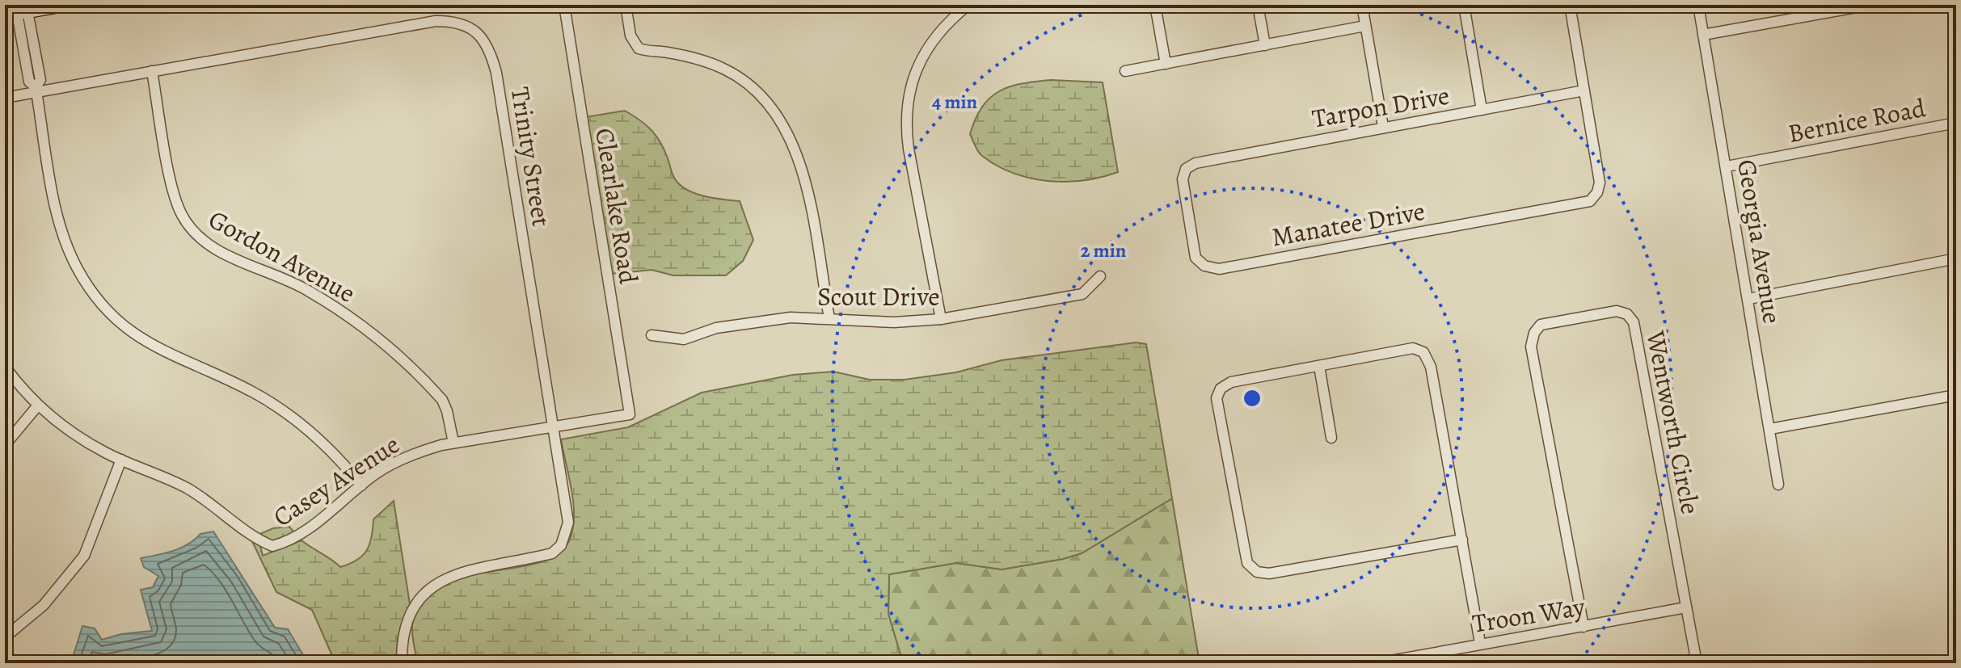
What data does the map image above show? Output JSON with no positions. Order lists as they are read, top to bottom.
{
  "streets": {
    "street": [
      "Tarpon Drive",
      "Bernice Road",
      "Trinity Street",
      "Clearlake Road",
      "Manatee Drive",
      "Georgia Avenue",
      "Gordon Avenue",
      "Scout Drive",
      "Wentworth Circle",
      "Casey Avenue",
      "Troon Way"
    ]
  },
  "crossings": [
    ["Tarpon Drive", "Manatee Drive"],
    ["Bernice Road", "Georgia Avenue"],
    ["Trinity Street", "Gordon Avenue"],
    ["Trinity Street", "Casey Avenue"],
    ["Clearlake Road", "Casey Avenue"],
    ["Gordon Avenue", "Casey Avenue"],
    ["Wentworth Circle", "Troon Way"]
  ],
  "rings": ["4 min", "2 min"]
}
